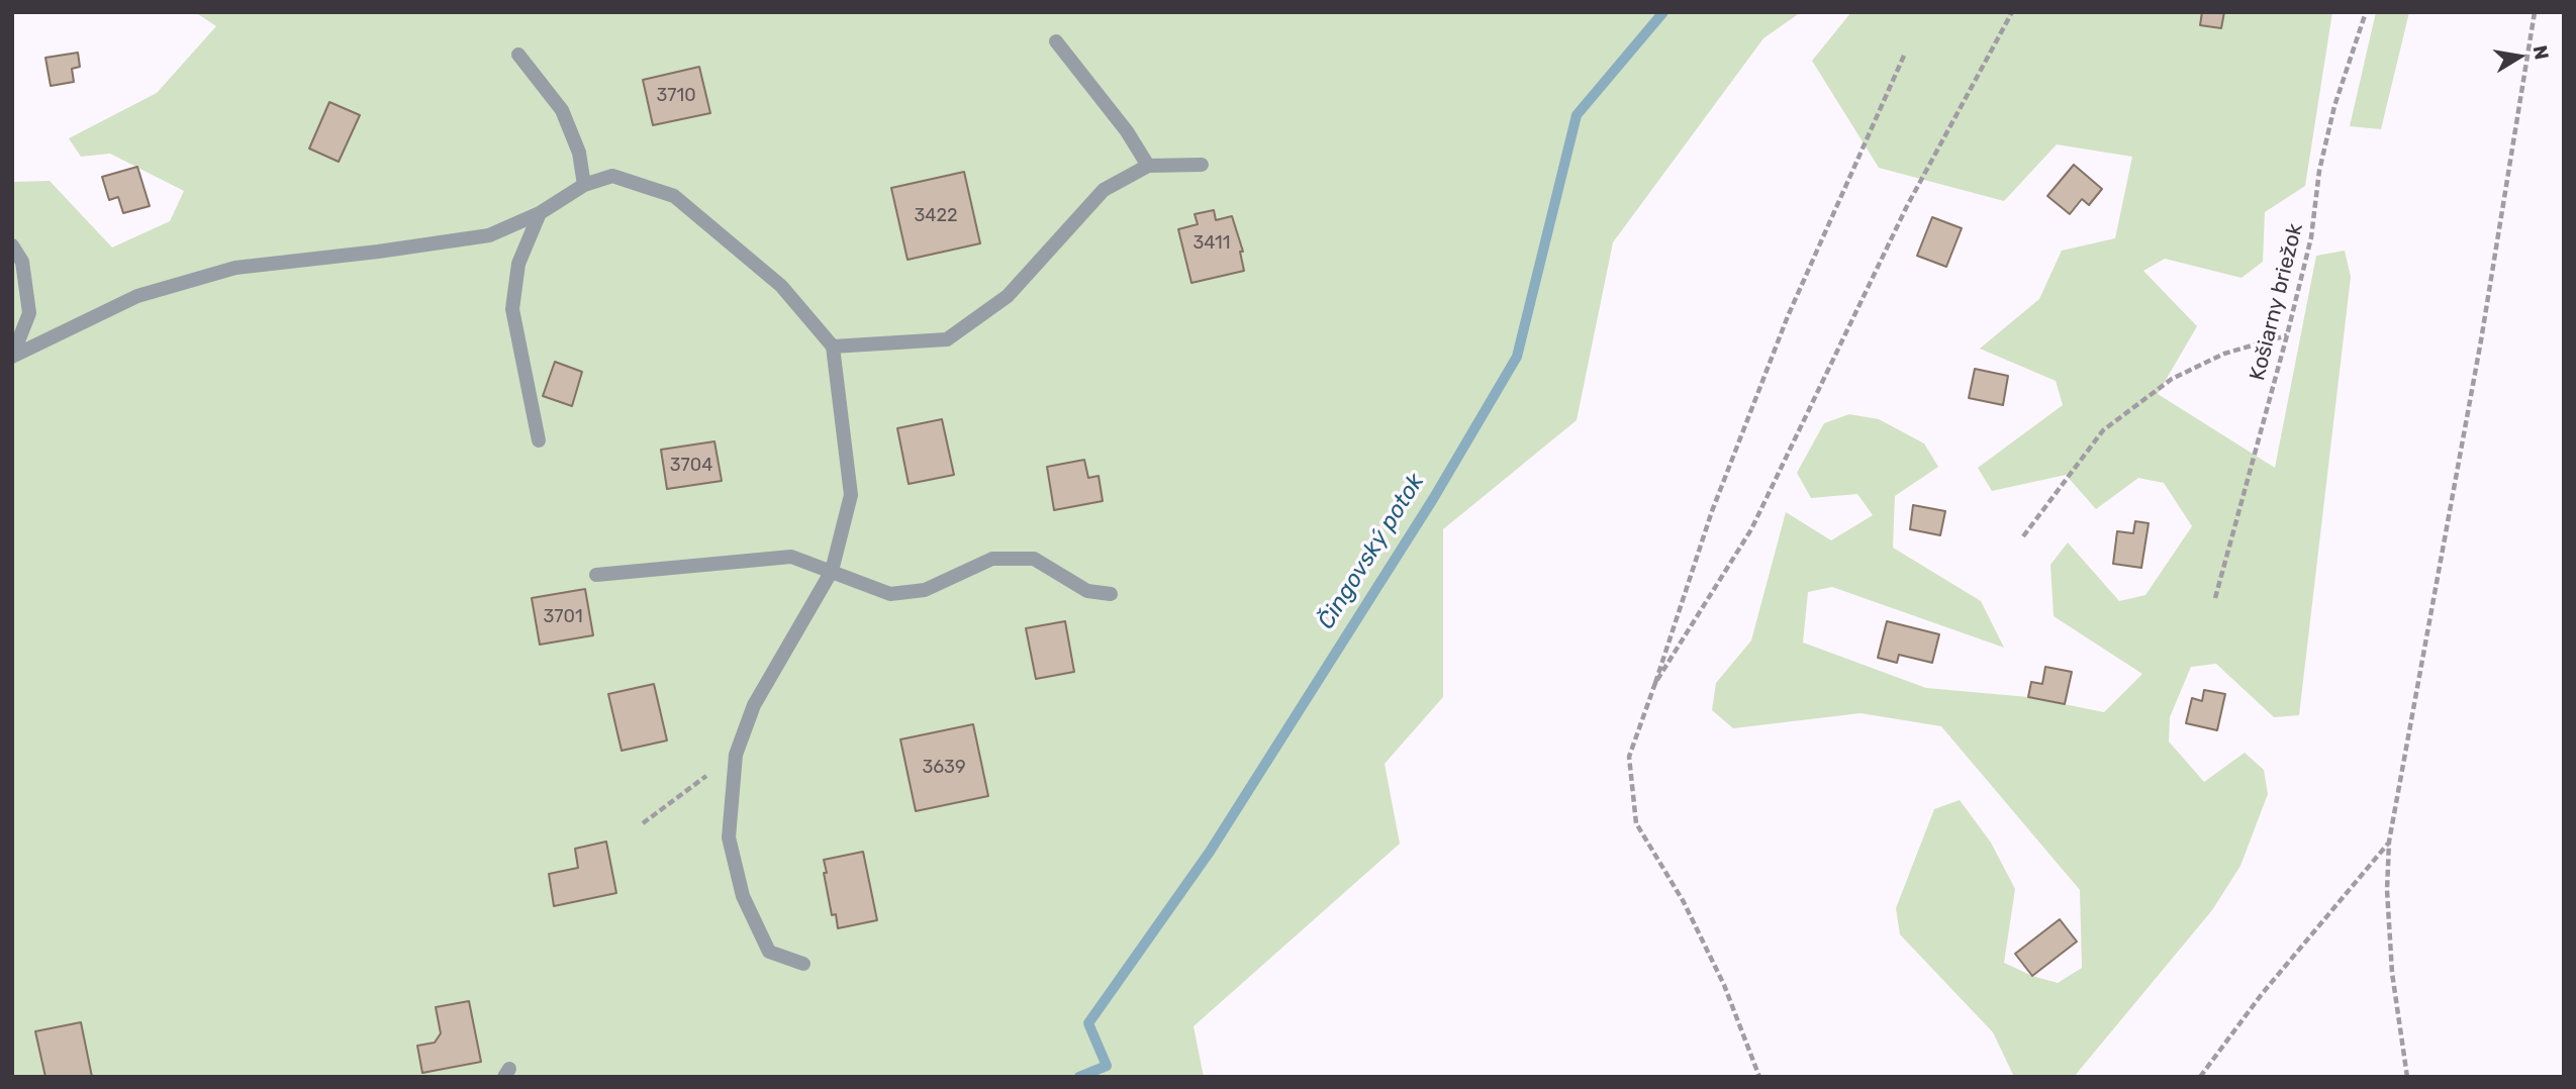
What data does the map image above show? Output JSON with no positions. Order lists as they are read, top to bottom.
{
  "streets": {
    "path": ["Košiarny briežok"]
  },
  "water": ["Čingovský potok"],
  "house_numbers": [
    "3710",
    "3422",
    "3411",
    "3704",
    "3701",
    "3639"
  ],
  "north": "right"
}
